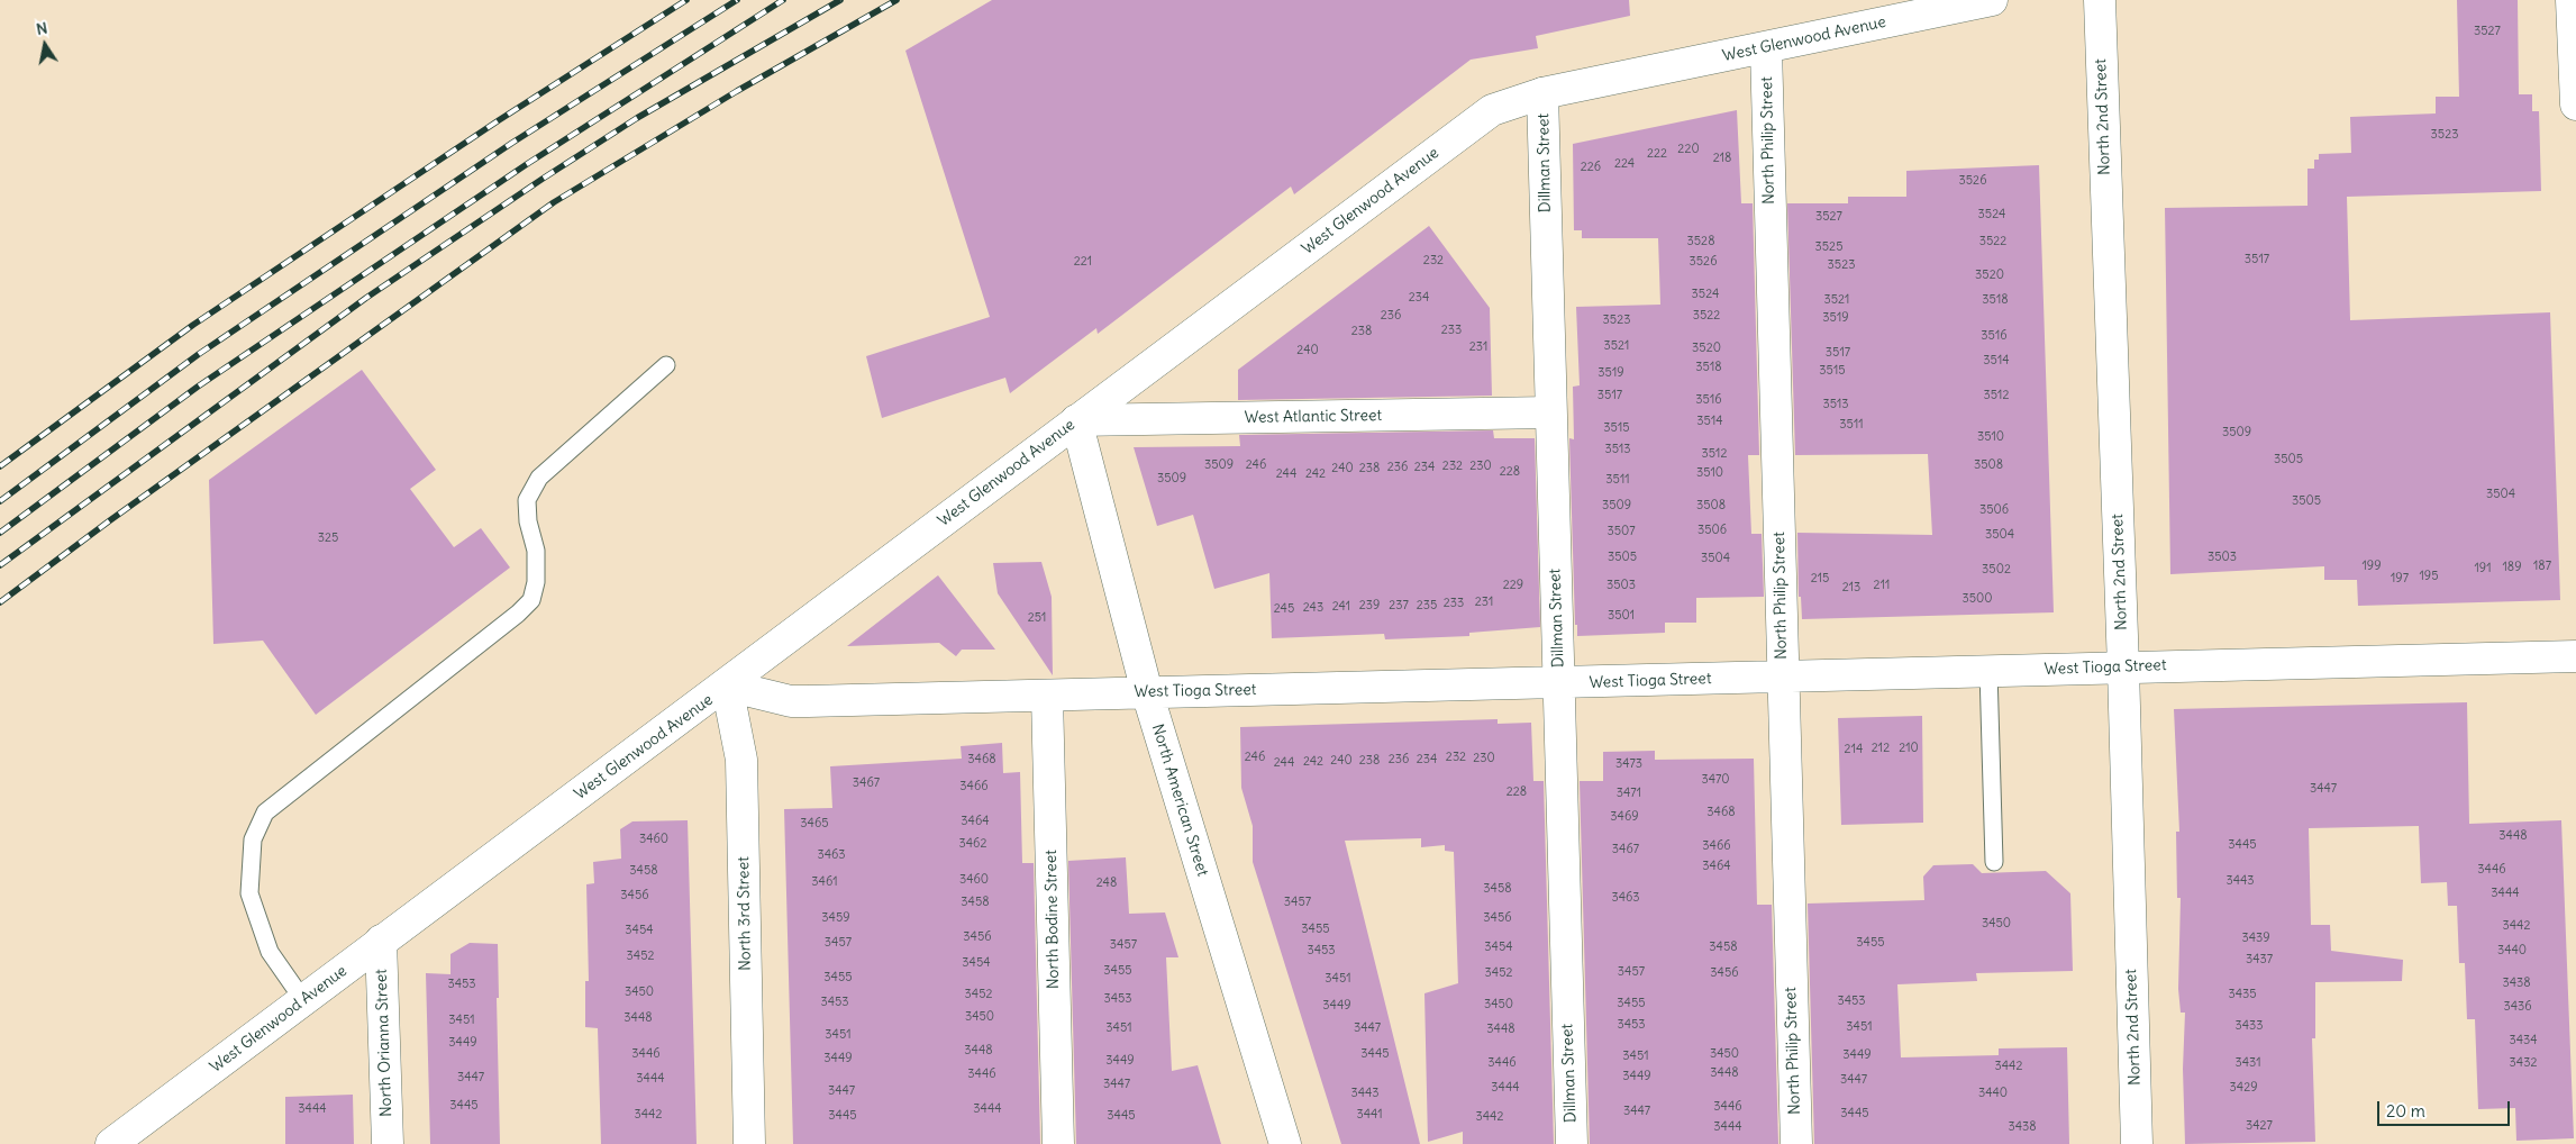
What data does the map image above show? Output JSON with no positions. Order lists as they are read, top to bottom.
{
  "streets": {
    "street": [
      "West Glenwood Avenue",
      "North 2nd Street",
      "North Philip Street",
      "Dillman Street",
      "West Atlantic Street",
      "West Tioga Street",
      "North American Street",
      "North 3rd Street",
      "North Bodine Street",
      "North Orianna Street"
    ]
  },
  "crossings": [
    ["West Glenwood Avenue", "North Philip Street"],
    ["West Glenwood Avenue", "Dillman Street"],
    ["West Glenwood Avenue", "West Atlantic Street"],
    ["West Glenwood Avenue", "West Tioga Street"],
    ["West Glenwood Avenue", "North American Street"],
    ["West Glenwood Avenue", "North 3rd Street"],
    ["West Glenwood Avenue", "North Orianna Street"],
    ["North 2nd Street", "West Tioga Street"],
    ["North Philip Street", "West Tioga Street"],
    ["Dillman Street", "West Atlantic Street"],
    ["Dillman Street", "West Tioga Street"],
    ["West Atlantic Street", "North American Street"],
    ["West Tioga Street", "North American Street"],
    ["West Tioga Street", "North 3rd Street"],
    ["West Tioga Street", "North Bodine Street"]
  ],
  "house_numbers": [
    "3527",
    "3523",
    "220",
    "222",
    "218",
    "224",
    "226",
    "3526",
    "3524",
    "3527",
    "3528",
    "3522",
    "3525",
    "3517",
    "232",
    "221",
    "3526",
    "3523",
    "3520",
    "3524",
    "234",
    "3521",
    "3518",
    "236",
    "3522",
    "3519",
    "3523",
    "233",
    "238",
    "3516",
    "3521",
    "231",
    "3520",
    "240",
    "3517",
    "3514",
    "3518",
    "3515",
    "3519",
    "3517",
    "3512",
    "3516",
    "3513",
    "3514",
    "3511",
    "3515",
    "3509",
    "3510",
    "3513",
    "3512",
    "3505",
    "3509",
    "246",
    "3508",
    "232",
    "230",
    "236",
    "234",
    "240",
    "238",
    "228",
    "3510",
    "244",
    "242",
    "3509",
    "3511",
    "3504",
    "3505",
    "3509",
    "3508",
    "3506",
    "3506",
    "3507",
    "3504",
    "325",
    "3505",
    "3503",
    "3504",
    "199",
    "187",
    "189",
    "191",
    "3502",
    "195",
    "215",
    "197",
    "229",
    "3503",
    "211",
    "213",
    "3500",
    "231",
    "233",
    "239",
    "237",
    "235",
    "241",
    "243",
    "245",
    "3501",
    "251",
    "212",
    "210",
    "214",
    "246",
    "232",
    "230",
    "3468",
    "236",
    "234",
    "240",
    "238",
    "242",
    "244",
    "3473",
    "3470",
    "3467",
    "3466",
    "3447",
    "228",
    "3471",
    "3468",
    "3469",
    "3464",
    "3465",
    "3448",
    "3460",
    "3462",
    "3445",
    "3466",
    "3467",
    "3463",
    "3464",
    "3446",
    "3458",
    "3460",
    "3443",
    "3461",
    "248",
    "3458",
    "3444",
    "3456",
    "3463",
    "3458",
    "3457",
    "3459",
    "3456",
    "3450",
    "3442",
    "3455",
    "3454",
    "3456",
    "3439",
    "3457",
    "3455",
    "3457",
    "3454",
    "3458",
    "3453",
    "3440",
    "3452",
    "3437",
    "3454",
    "3455",
    "3457",
    "3452",
    "3456",
    "3455",
    "3451",
    "3438",
    "3453",
    "3450",
    "3452",
    "3435",
    "3453",
    "3453",
    "3453",
    "3455",
    "3450",
    "3449",
    "3436",
    "3450",
    "3448",
    "3451",
    "3453",
    "3433",
    "3451",
    "3451",
    "3447",
    "3448",
    "3451",
    "3434",
    "3449",
    "3448",
    "3446",
    "3445",
    "3450",
    "3449",
    "3451",
    "3449",
    "3449",
    "3446",
    "3431",
    "3432",
    "3442",
    "3448",
    "3446",
    "3449",
    "3447",
    "3444",
    "3447",
    "3447",
    "3444",
    "3429",
    "3447",
    "3443",
    "3440",
    "3445",
    "3446",
    "3444",
    "3444",
    "3447",
    "3445",
    "3442",
    "3441",
    "3445",
    "3445",
    "3442",
    "3427",
    "3444",
    "3438"
  ],
  "scale_bar": "20 m",
  "north": "top"
}
